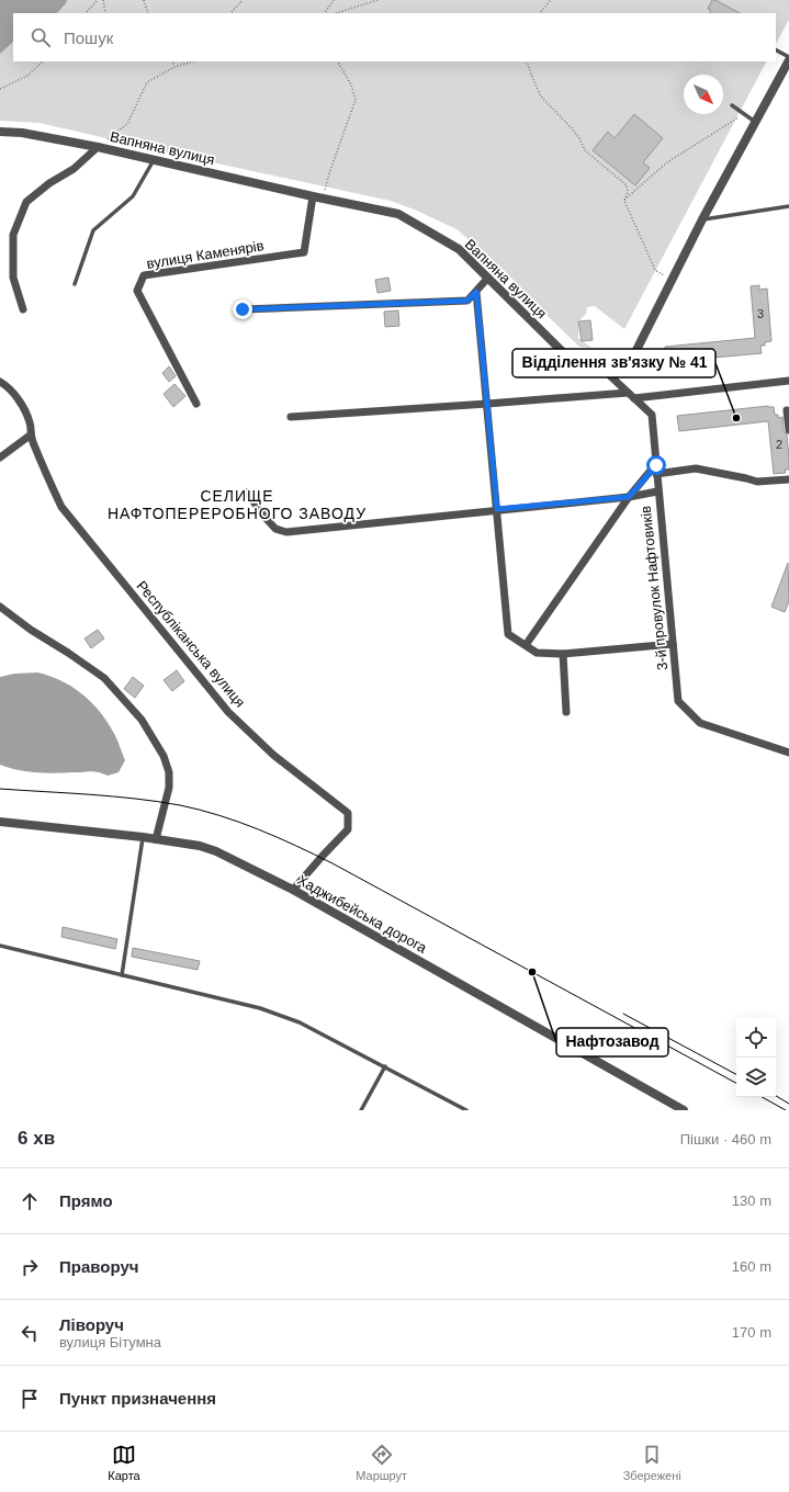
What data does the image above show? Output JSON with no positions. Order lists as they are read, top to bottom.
{
  "streets": {
    "street": [
      "Вапняна вулиця",
      "вулиця Каменярів",
      "3-й провулок Нафтовиків",
      "Республіканська вулиця",
      "Хаджибейська дорога"
    ]
  },
  "crossings": [
    ["Вапняна вулиця", "вулиця Каменярів"],
    ["Вапняна вулиця", "3-й провулок Нафтовиків"],
    ["Республіканська вулиця", "Хаджибейська дорога"]
  ],
  "districts": ["СЕЛИЩЕ НАФТОПЕРЕРОБНОГО ЗАВОДУ"],
  "places": ["Відділення зв'язку № 41", "Нафтозавод"],
  "house_numbers": ["3", "2"],
  "north": "bottom right",
  "page": {
    "search": "Пошук",
    "heading": ["6 хв", "Пішки · 460 m"],
    "list": [
      ["Прямо", "130 m"],
      ["Праворуч", "160 m"],
      ["Ліворуч", "вулиця Бітумна", "170 m"],
      "Пункт призначення"
    ],
    "nav": ["Карта", "Маршрут", "Збережені"]
  }
}
